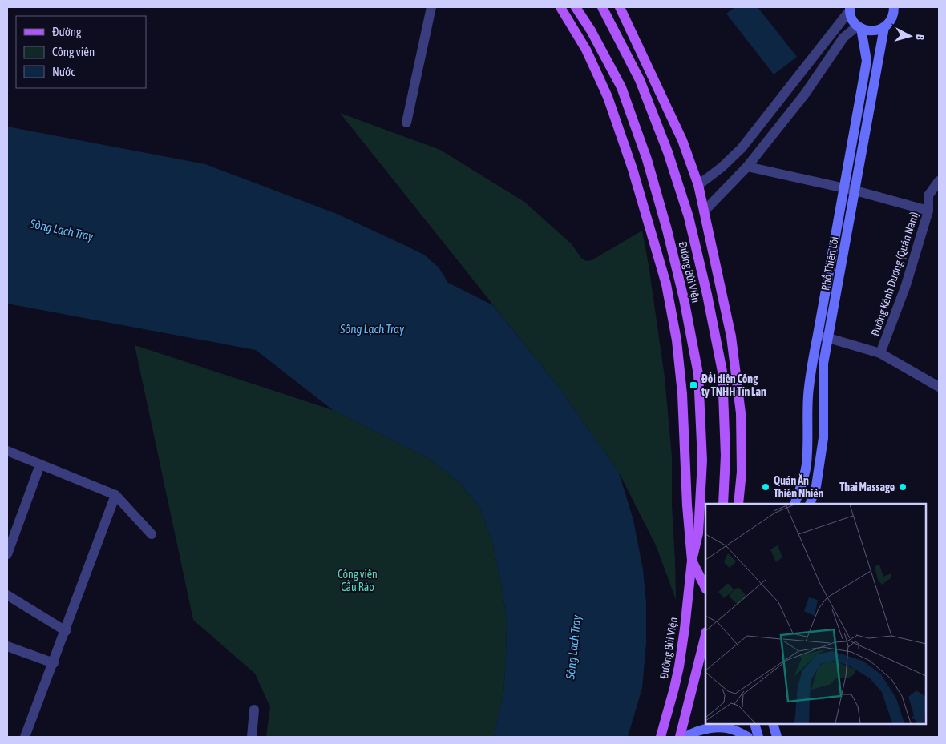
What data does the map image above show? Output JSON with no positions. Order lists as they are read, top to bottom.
{
  "streets": {
    "main road": ["Phố Thiên Lôi", "Đường Bùi Viện"],
    "street": ["Đường Kênh Dương (Quán Nam)"]
  },
  "water": ["Sông Lạch Tray"],
  "parks": ["Công viên Cầu Rào"],
  "places": {
    "transit": ["Đối diện Công ty TNHH Tín Lan"],
    "other": ["Quán Ăn Thiên Nhiên", "Thai Massage"]
  },
  "legend": ["Đường", "Công viên", "Nước"],
  "north": "right"
}
